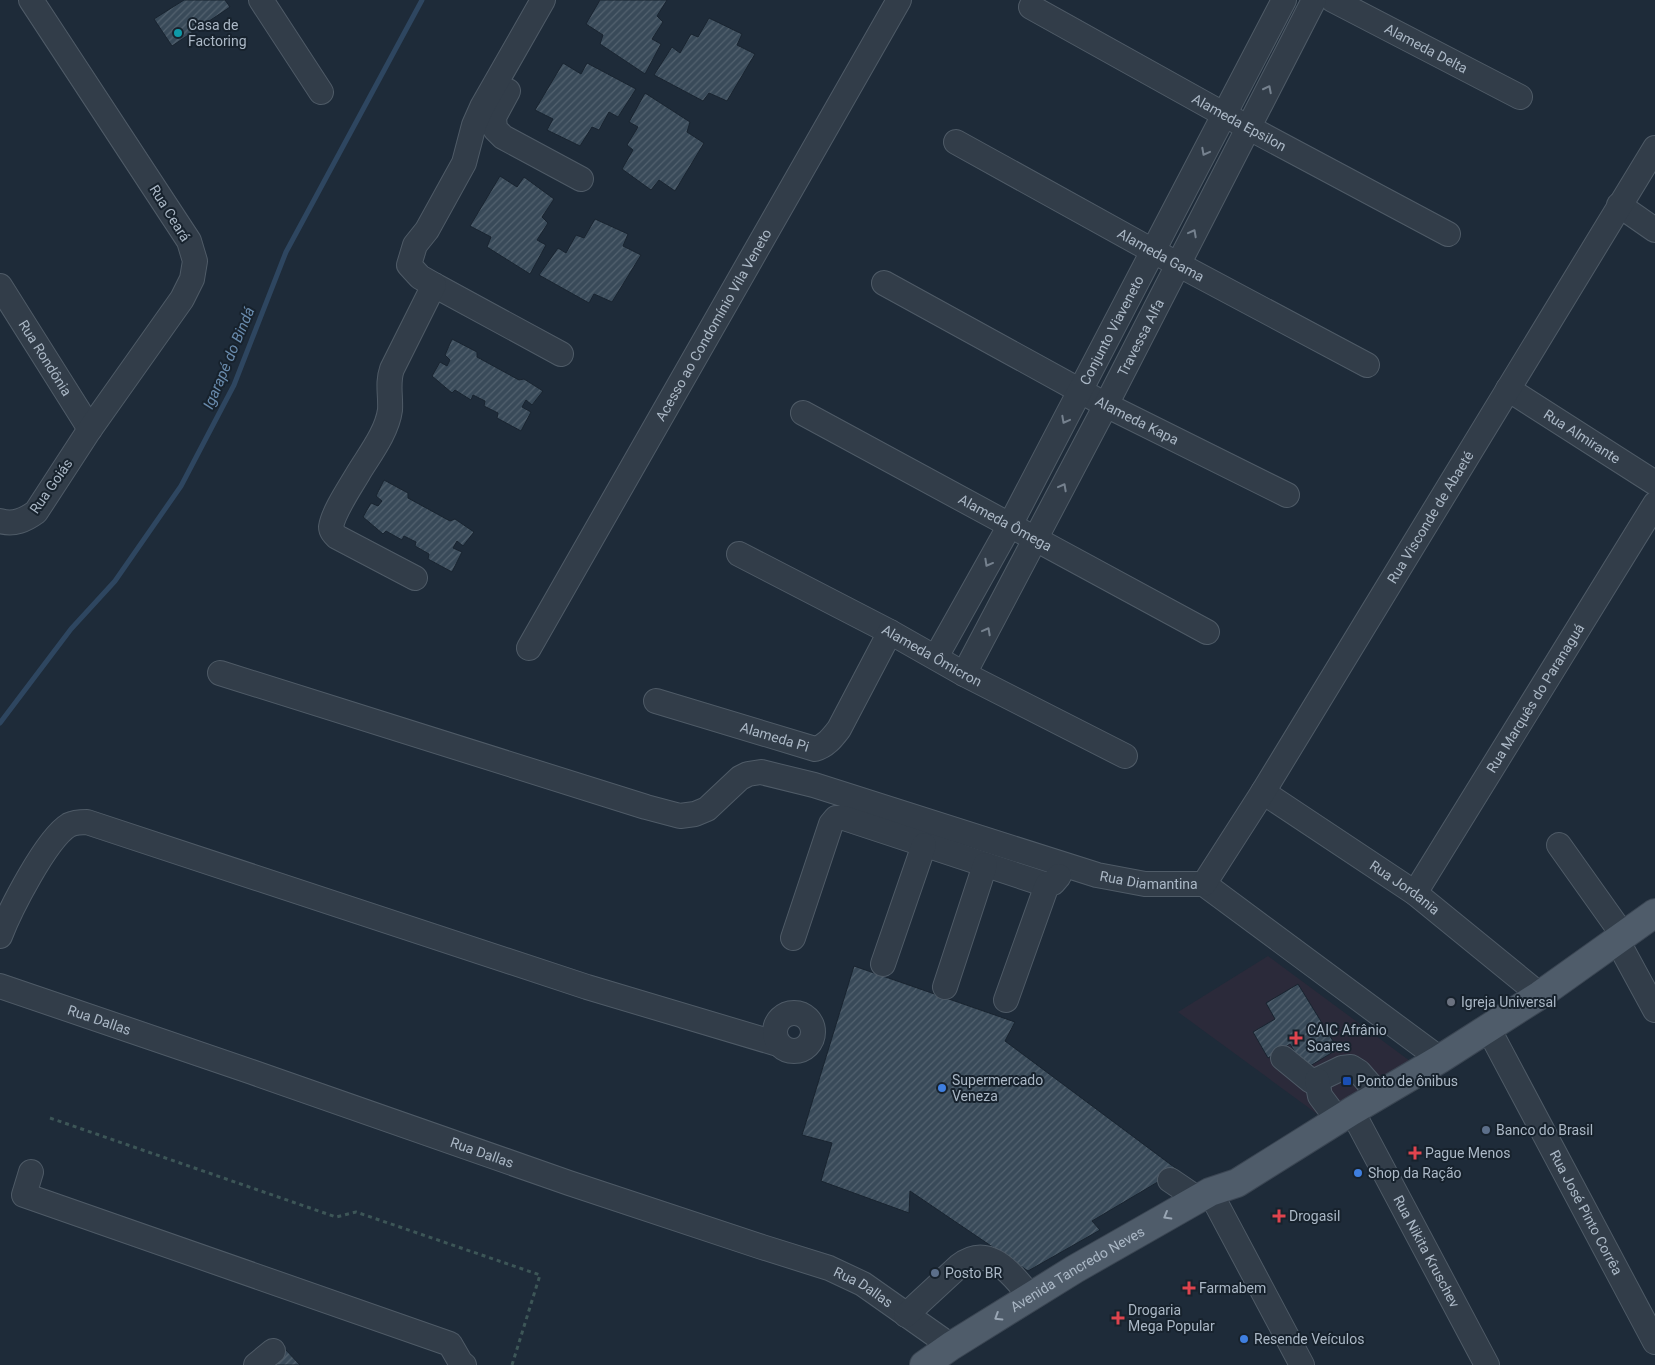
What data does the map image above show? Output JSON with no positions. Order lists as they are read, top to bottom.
{
  "streets": {
    "main road": ["Avenida Tancredo Neves"],
    "street": [
      "Alameda Delta",
      "Alameda Epsilon",
      "Rua Ceará",
      "Alameda Gama",
      "Acesso ao Condomínio Vila Veneto",
      "Conjunto Viaveneto",
      "Travessa Alfa",
      "Rua Rondônia",
      "Alameda Kapa",
      "Rua Almirante",
      "Rua Goiás",
      "Rua Visconde de Abaeté",
      "Alameda Ômega",
      "Alameda Ômicron",
      "Rua Marquês do Paranaguá",
      "Alameda Pi",
      "Rua Diamantina",
      "Rua Jordania",
      "Rua Dallas",
      "Rua José Pinto Corrêa",
      "Rua Nikita Kruschev"
    ]
  },
  "crossings": [
    ["Alameda Epsilon", "Conjunto Viaveneto"],
    ["Alameda Epsilon", "Travessa Alfa"],
    ["Rua Ceará", "Rua Rondônia"],
    ["Rua Ceará", "Rua Goiás"],
    ["Alameda Gama", "Conjunto Viaveneto"],
    ["Alameda Gama", "Travessa Alfa"],
    ["Conjunto Viaveneto", "Alameda Kapa"],
    ["Conjunto Viaveneto", "Alameda Ômega"],
    ["Conjunto Viaveneto", "Alameda Ômicron"],
    ["Travessa Alfa", "Alameda Kapa"],
    ["Travessa Alfa", "Alameda Ômega"],
    ["Travessa Alfa", "Alameda Ômicron"],
    ["Rua Rondônia", "Rua Goiás"],
    ["Rua Almirante", "Rua Visconde de Abaeté"],
    ["Rua Visconde de Abaeté", "Rua Diamantina"],
    ["Rua Visconde de Abaeté", "Rua Jordania"],
    ["Alameda Ômicron", "Alameda Pi"],
    ["Rua Marquês do Paranaguá", "Rua Jordania"],
    ["Rua Diamantina", "Avenida Tancredo Neves"],
    ["Rua Jordania", "Avenida Tancredo Neves"],
    ["Rua Dallas", "Avenida Tancredo Neves"],
    ["Rua José Pinto Corrêa", "Avenida Tancredo Neves"],
    ["Rua Nikita Kruschev", "Avenida Tancredo Neves"]
  ],
  "one_way": ["Conjunto Viaveneto", "Travessa Alfa"],
  "water": ["Igarapé do Bindá"],
  "places": {
    "other": [
      "Casa de Factoring",
      "Igreja Universal",
      "Supermercado Veneza",
      "Banco do Brasil",
      "Shop da Ração",
      "Posto BR",
      "Resende Veículos"
    ],
    "health": [
      "CAIC Afrânio Soares",
      "Pague Menos",
      "Drogasil",
      "Farmabem",
      "Drogaria Mega Popular"
    ],
    "transit": ["Ponto de ônibus"]
  }
}
